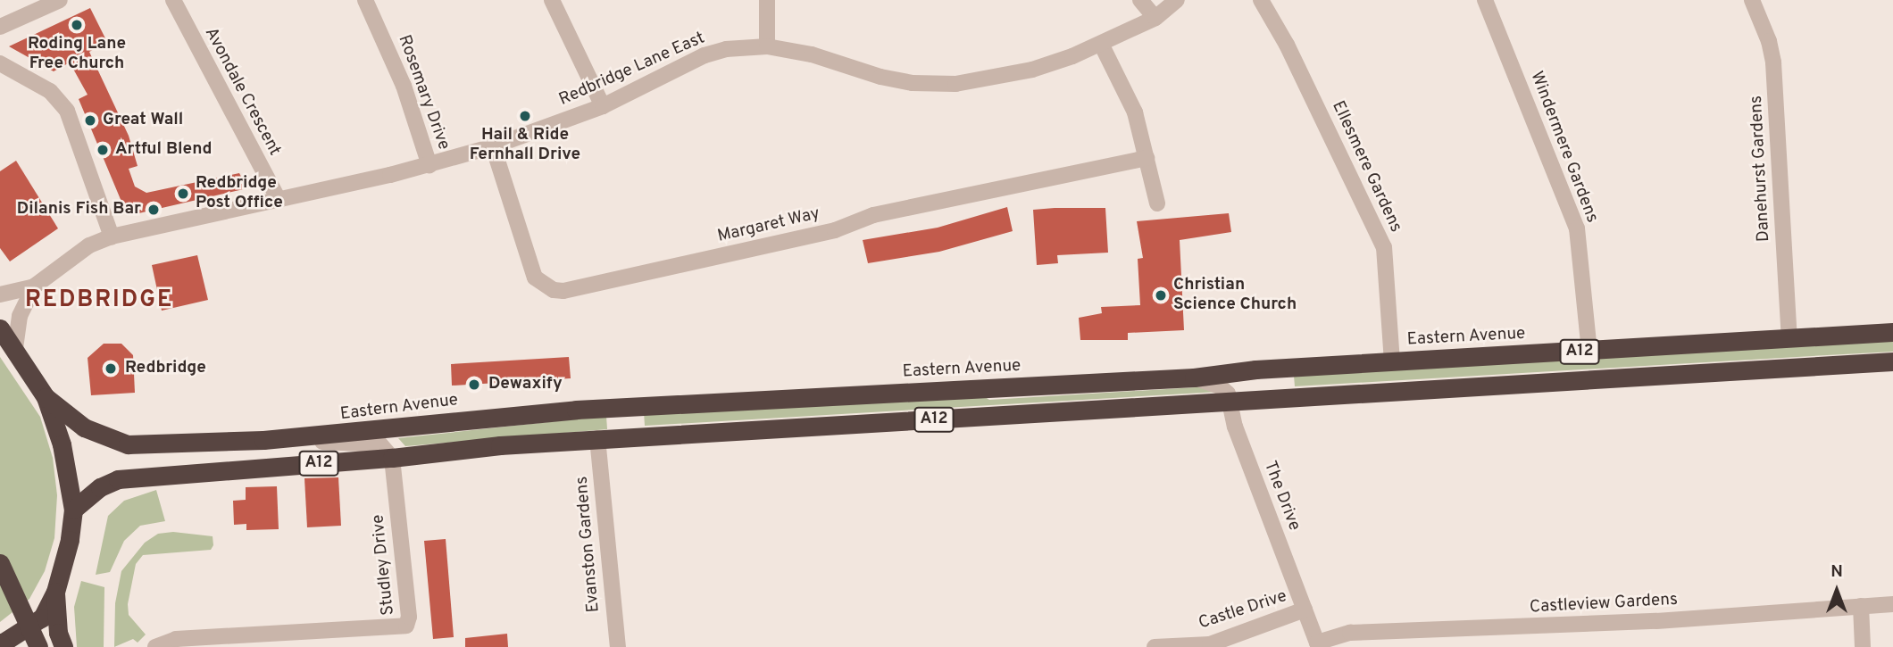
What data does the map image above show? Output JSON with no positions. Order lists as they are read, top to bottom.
{
  "streets": {
    "highway": ["Eastern Avenue", "A12"],
    "street": [
      "Redbridge Lane East",
      "Avondale Crescent",
      "Rosemary Drive",
      "Windermere Gardens",
      "Ellesmere Gardens",
      "Danehurst Gardens",
      "Margaret Way",
      "The Drive",
      "Evanston Gardens",
      "Studley Drive",
      "Castleview Gardens",
      "Castle Drive"
    ]
  },
  "crossings": [
    ["Redbridge Lane East", "Avondale Crescent"],
    ["Redbridge Lane East", "Rosemary Drive"],
    ["Redbridge Lane East", "Margaret Way"],
    ["Redbridge Lane East", "A12"],
    ["Windermere Gardens", "Eastern Avenue"],
    ["Ellesmere Gardens", "Eastern Avenue"],
    ["Danehurst Gardens", "Eastern Avenue"],
    ["Eastern Avenue", "A12"],
    ["A12", "The Drive"],
    ["A12", "Evanston Gardens"],
    ["A12", "Studley Drive"],
    ["The Drive", "Castleview Gardens"],
    ["The Drive", "Castle Drive"]
  ],
  "districts": ["REDBRIDGE"],
  "places": [
    "Roding Lane Free Church",
    "Hail & Ride Fernhall Drive",
    "Great Wall",
    "Artful Blend",
    "Redbridge Post Office",
    "Dilanis Fish Bar",
    "Christian Science Church",
    "Redbridge",
    "Dewaxify"
  ],
  "north": "top"
}
